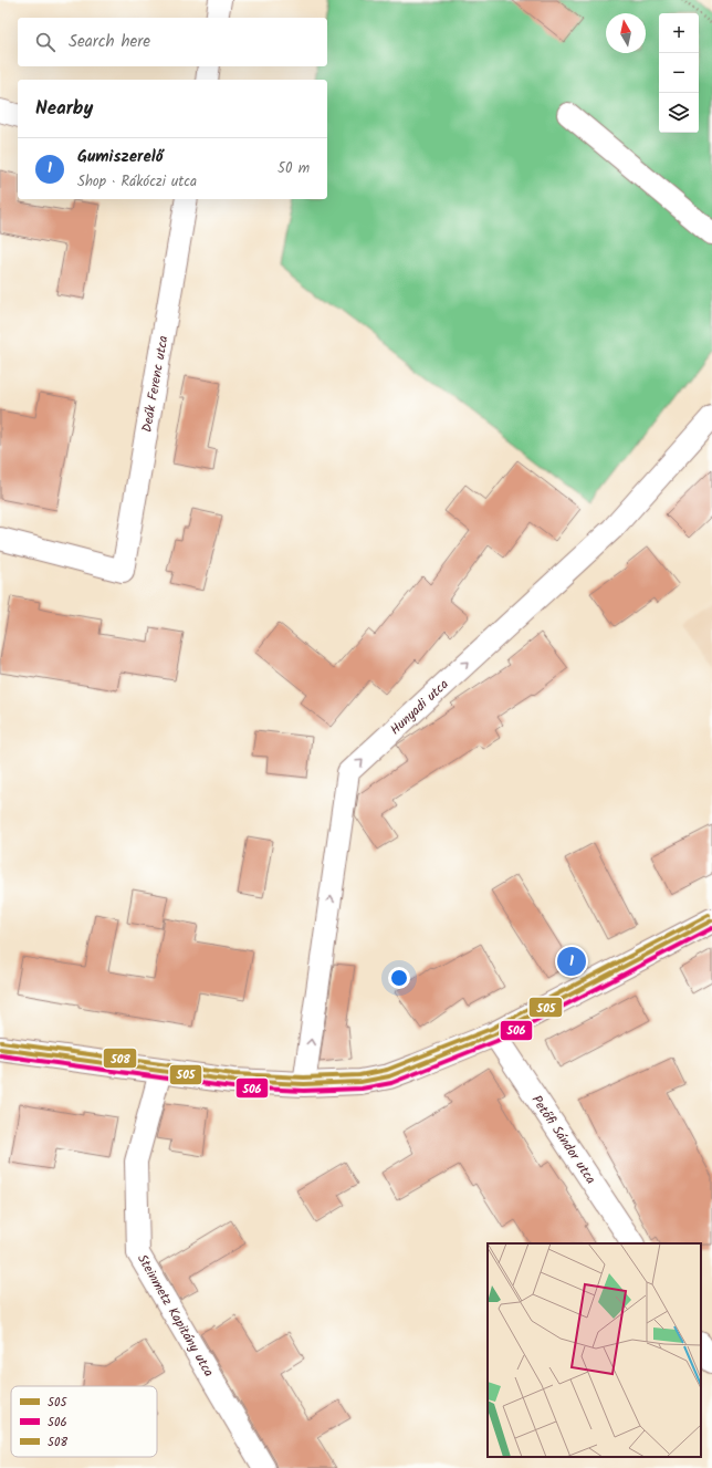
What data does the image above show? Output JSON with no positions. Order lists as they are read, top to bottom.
{
  "streets": {
    "street": [
      "Deák Ferenc utca",
      "Hunyadi utca",
      "Petőfi Sándor utca",
      "Steinmetz Kapitány utca"
    ]
  },
  "one_way": ["Hunyadi utca"],
  "lines": ["transit line 508", "transit line 505", "transit line 506"],
  "legend": ["505", "506", "508"],
  "north": "top",
  "page": {
    "map_buttons": ["+", "−"],
    "search": "Search here",
    "heading": "Nearby",
    "list": [
      {
        "mark": "1",
        "name": "Gumiszerelő",
        "note": "Shop · Rákóczi utca",
        "value": "50 m"
      }
    ],
    "pins": "1"
  }
}
